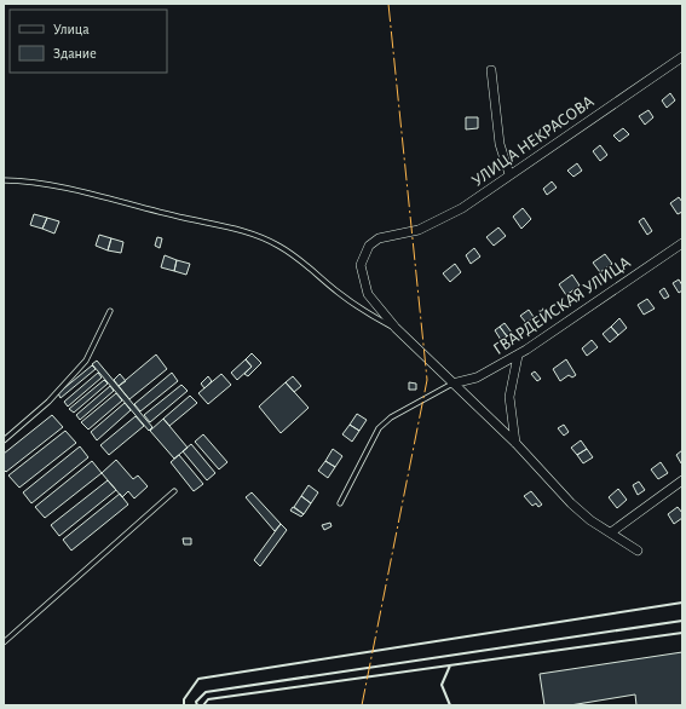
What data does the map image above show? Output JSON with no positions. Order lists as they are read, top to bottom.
{
  "streets": {
    "street": ["УЛИЦА НЕКРАСОВА", "ГВАРДЕЙСКАЯ УЛИЦА"]
  },
  "crossings": [
    ["УЛИЦА НЕКРАСОВА", "ГВАРДЕЙСКАЯ УЛИЦА"]
  ],
  "legend": ["Улица", "Здание"]
}
